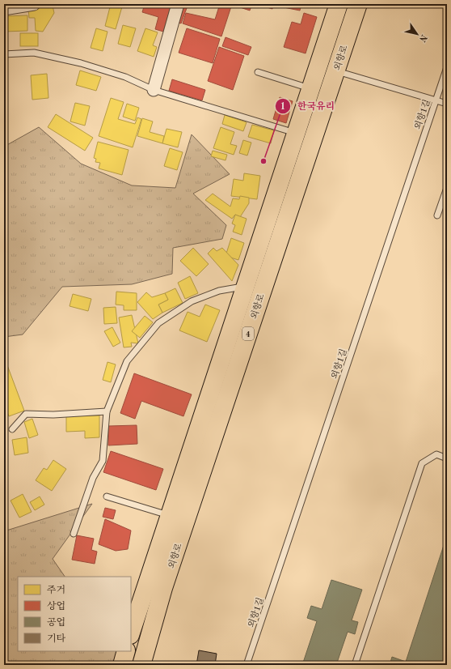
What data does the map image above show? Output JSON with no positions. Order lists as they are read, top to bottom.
{
  "streets": {
    "main road": ["외항로", "4"],
    "lane": ["외항1길"]
  },
  "places": ["한국유리"],
  "legend": [
    "주거",
    "상업",
    "공업",
    "기타"
  ],
  "north": "bottom right"
}
